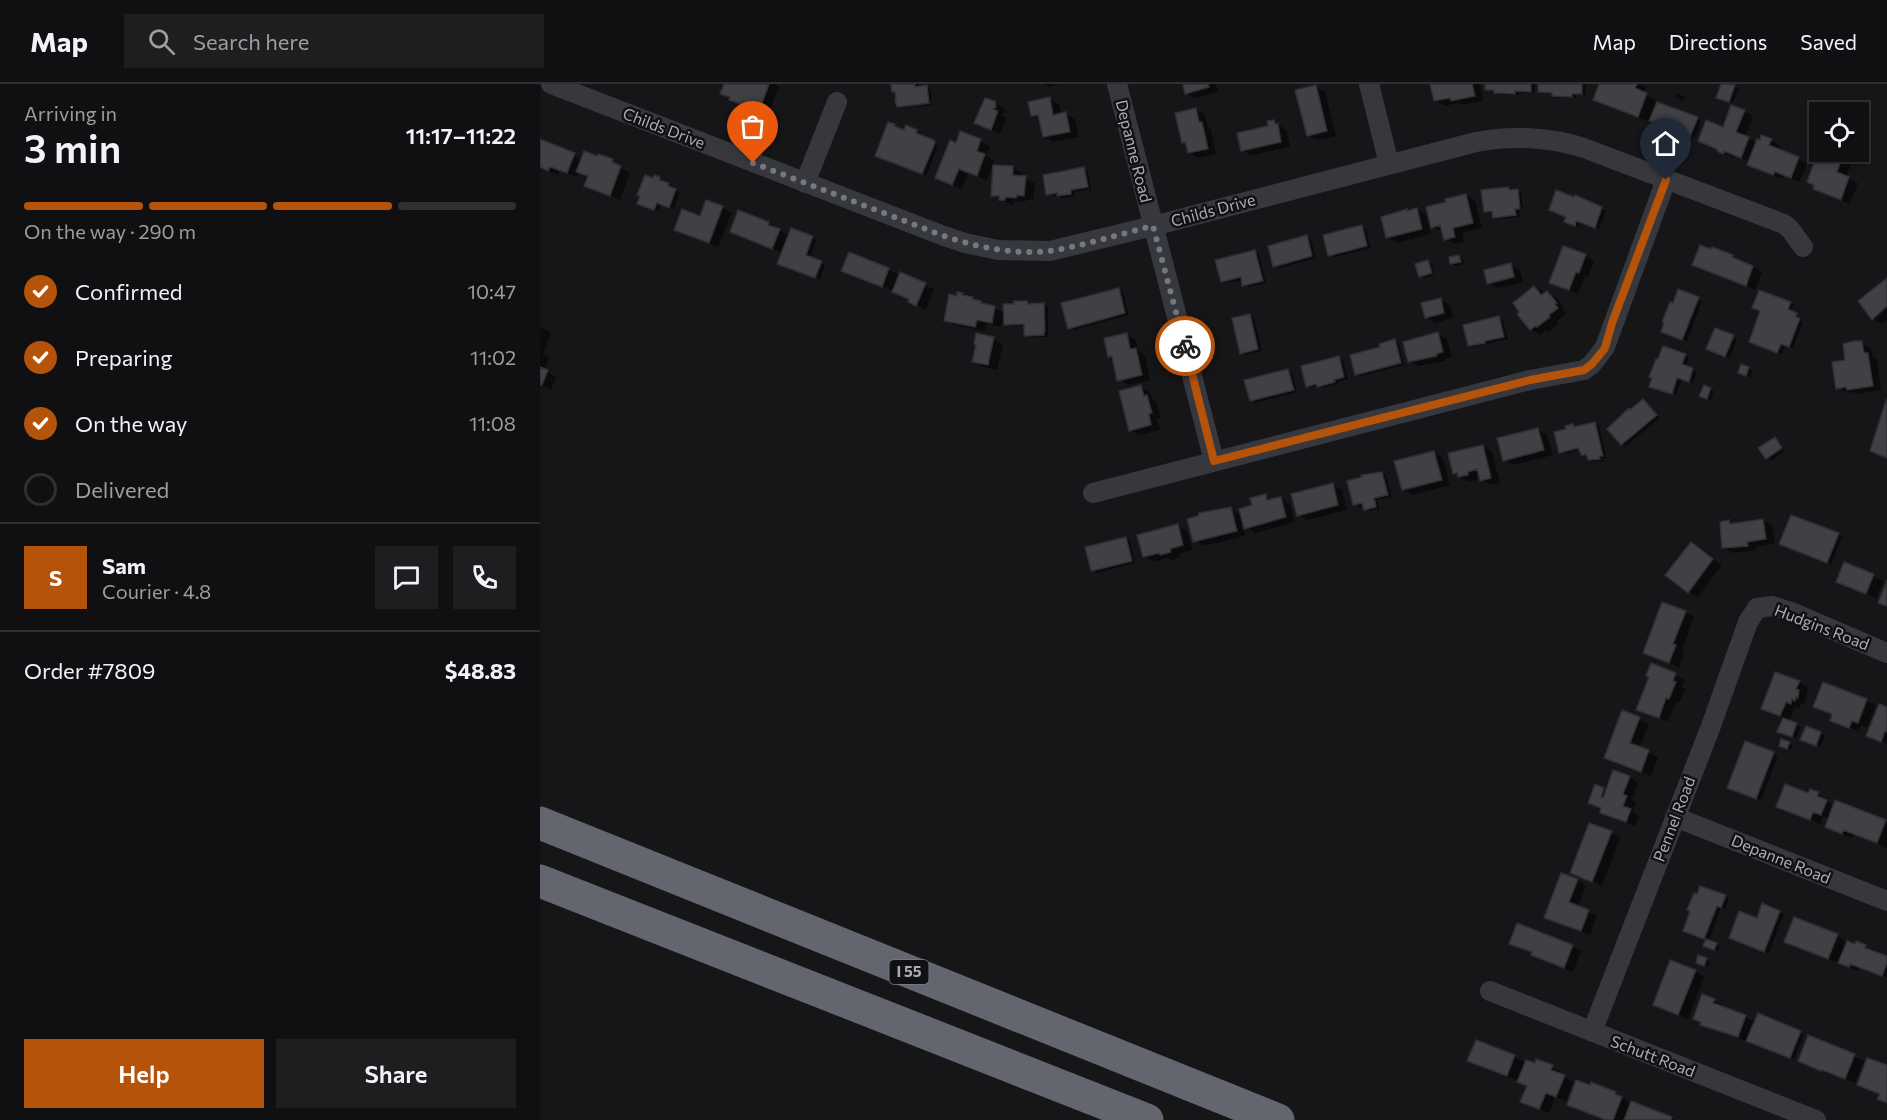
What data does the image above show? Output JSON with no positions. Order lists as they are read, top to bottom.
{
  "streets": {
    "highway": ["I 55"],
    "street": [
      "Childs Drive",
      "Depanne Road",
      "Hudgins Road",
      "Pennel Road",
      "Schutt Road"
    ]
  },
  "crossings": [
    ["Childs Drive", "Depanne Road"],
    ["Depanne Road", "Pennel Road"],
    ["Hudgins Road", "Pennel Road"],
    ["Pennel Road", "Schutt Road"]
  ],
  "page": {
    "header": "Map",
    "search": "Search here",
    "nav": ["Map", "Directions", "Saved"],
    "heading": ["3 min", "Arriving in", "11:17–11:22"],
    "panel": [
      "Sam",
      "Courier · 4.8",
      "Order #7809",
      "$48.83"
    ],
    "bar": "On the way · 290 m",
    "list": [
      ["Confirmed", "10:47"],
      ["Preparing", "11:02"],
      ["On the way", "11:08"],
      "Delivered"
    ],
    "round": "S",
    "buttons": ["Help", "Share"]
  }
}
